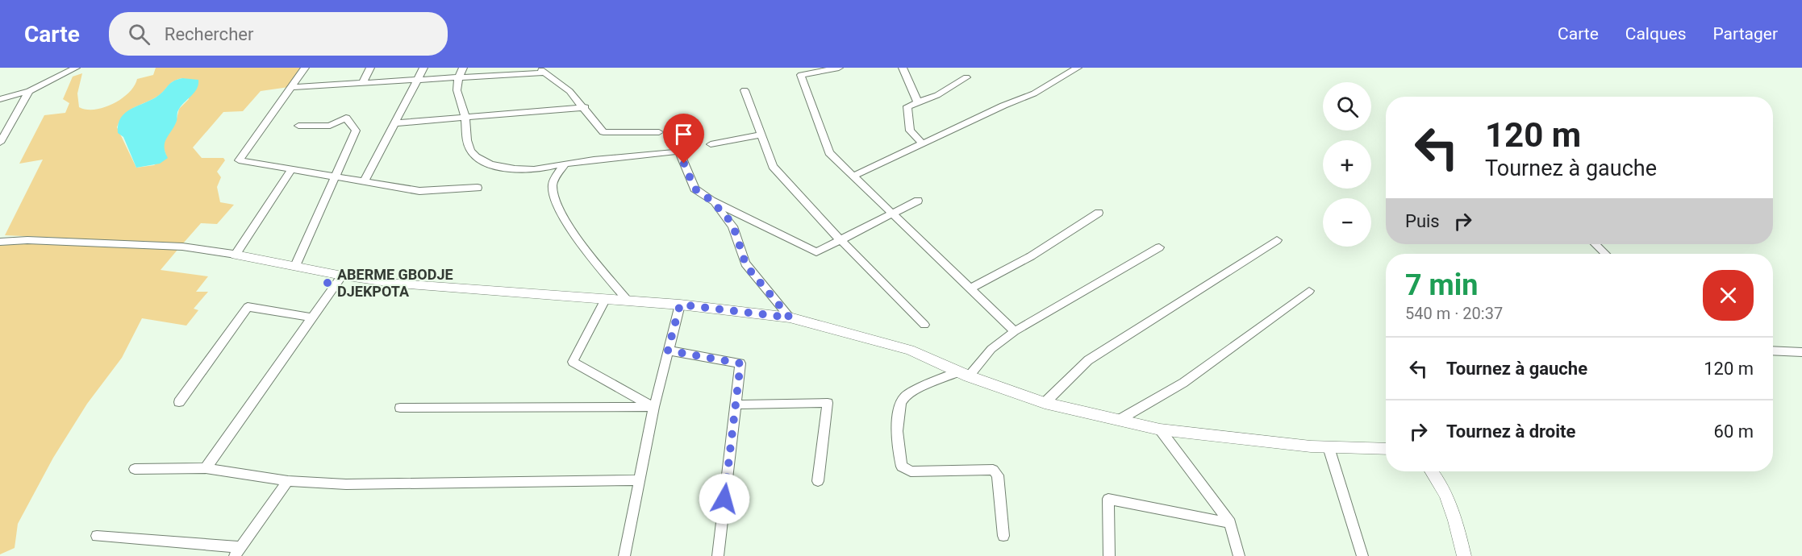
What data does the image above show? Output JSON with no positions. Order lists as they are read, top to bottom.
{
  "places": ["ABERME GBODJE DJEKPOTA"],
  "page": {
    "header": "Carte",
    "search": "Rechercher",
    "nav": ["Carte", "Calques", "Partager"],
    "map_buttons": ["+", "−"],
    "turn": ["120 m", "Tournez à gauche"],
    "then": "Puis",
    "heading": ["7 min", "540 m · 20:37"],
    "list": [
      {
        "name": "Tournez à gauche",
        "value": "120 m"
      },
      {
        "name": "Tournez à droite",
        "value": "60 m"
      }
    ]
  }
}
